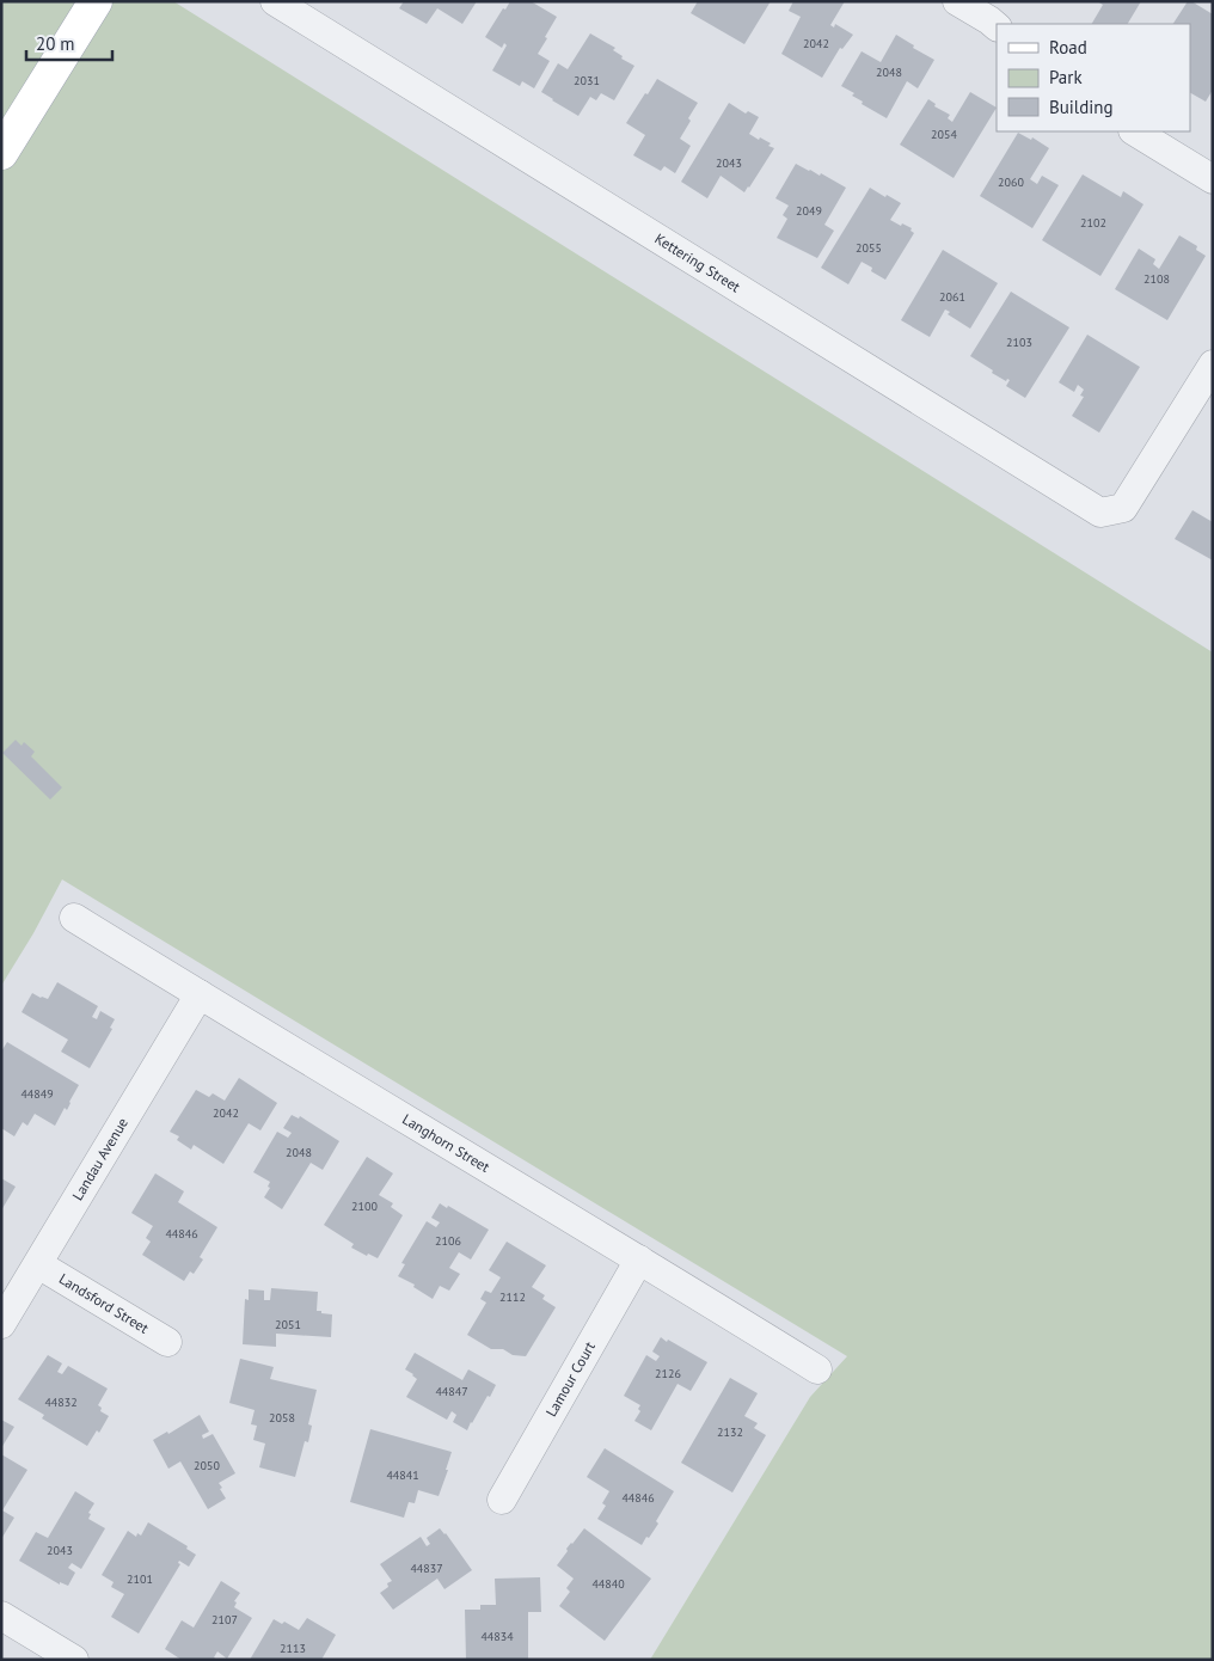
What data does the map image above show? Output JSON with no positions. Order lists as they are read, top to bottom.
{
  "streets": {
    "street": [
      "Kettering Street",
      "Langhorn Street",
      "Landau Avenue",
      "Landsford Street",
      "Lamour Court"
    ]
  },
  "crossings": [
    ["Langhorn Street", "Landau Avenue"],
    ["Langhorn Street", "Lamour Court"],
    ["Landau Avenue", "Landsford Street"]
  ],
  "house_numbers": [
    "2042",
    "2048",
    "2031",
    "2054",
    "2043",
    "2060",
    "2049",
    "2102",
    "2055",
    "2108",
    "2061",
    "2103",
    "44849",
    "2042",
    "2048",
    "2100",
    "44846",
    "2106",
    "2112",
    "2051",
    "2126",
    "44847",
    "44832",
    "2058",
    "2132",
    "2050",
    "44841",
    "44846",
    "2043",
    "44837",
    "2101",
    "44840",
    "2107",
    "44834",
    "2113"
  ],
  "legend": ["Road", "Park", "Building"],
  "scale_bar": "20 m"
}
